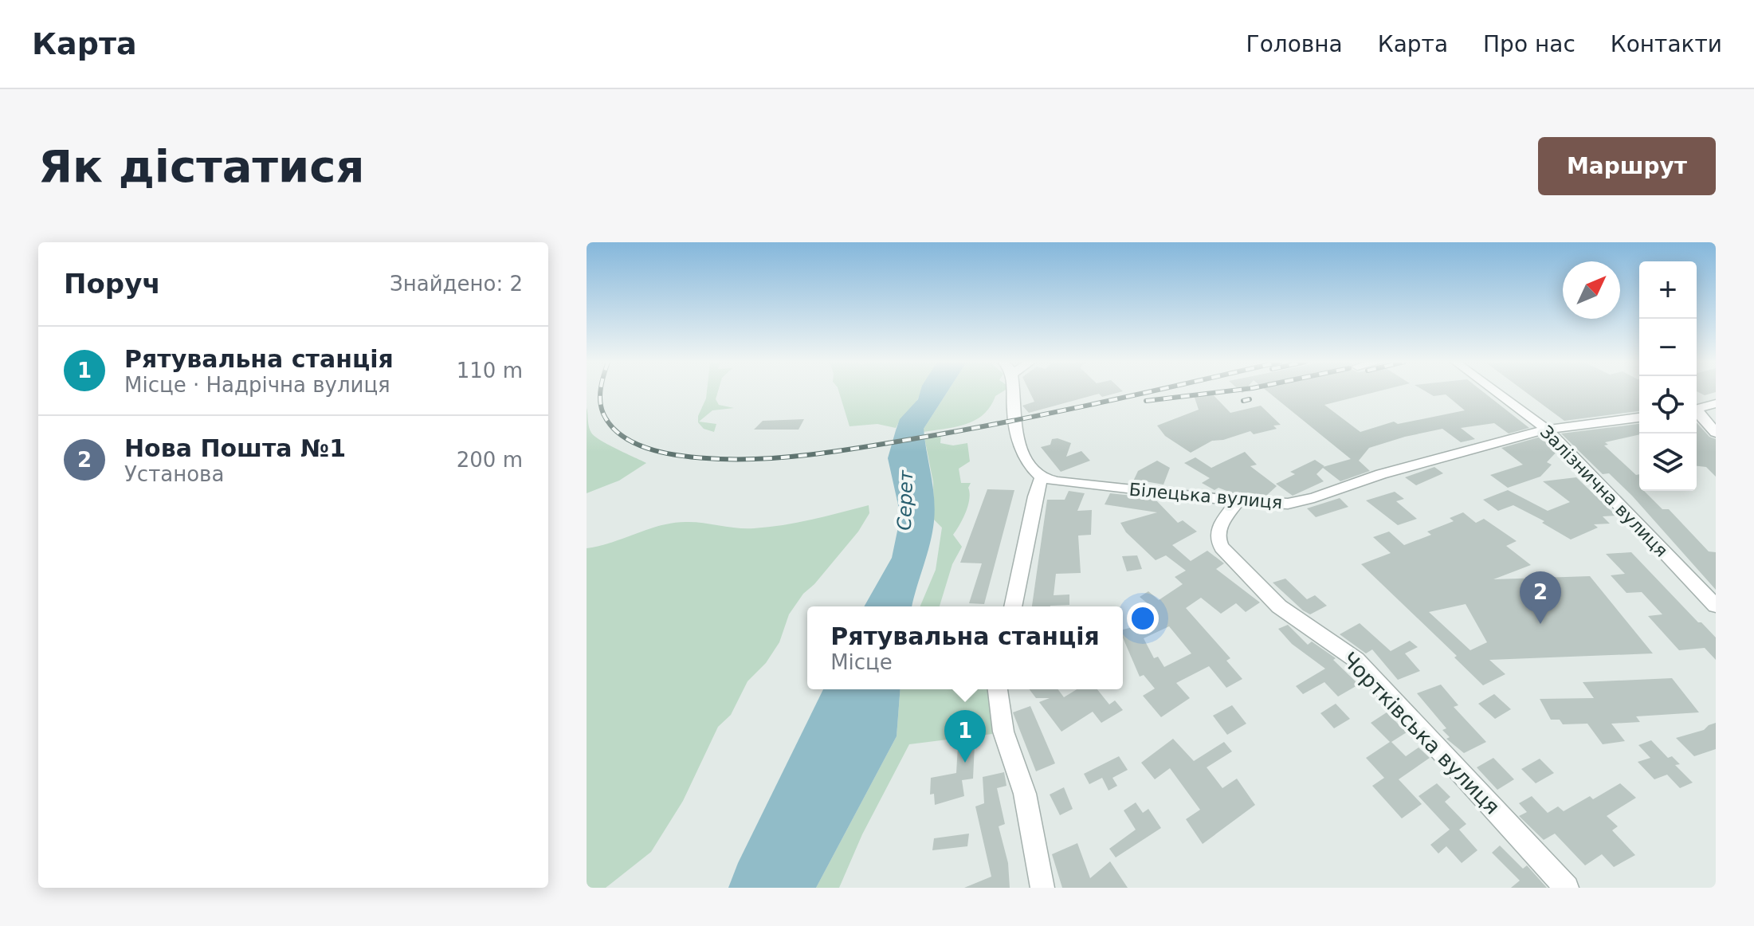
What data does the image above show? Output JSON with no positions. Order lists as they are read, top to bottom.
{
  "streets": {
    "street": ["Залізнична вулиця", "Білецька вулиця", "Чортківська вулиця"]
  },
  "crossings": [
    ["Залізнична вулиця", "Білецька вулиця"],
    ["Білецька вулиця", "Чортківська вулиця"]
  ],
  "water": ["Серет"],
  "north": "top right",
  "page": {
    "header": "Карта",
    "nav": [
      "Головна",
      "Карта",
      "Про нас",
      "Контакти"
    ],
    "buttons": "Маршрут",
    "title": "Як дістатися",
    "heading": ["Поруч", "Знайдено: 2"],
    "map_buttons": ["+", "−"],
    "list": [
      {
        "mark": "1",
        "name": "Рятувальна станція",
        "note": "Місце · Надрічна вулиця",
        "value": "110 m"
      },
      {
        "mark": "2",
        "name": "Нова Пошта №1",
        "note": "Установа",
        "value": "200 m"
      }
    ],
    "pins": ["2", "1"],
    "popup": ["Рятувальна станція", "Місце"]
  }
}
